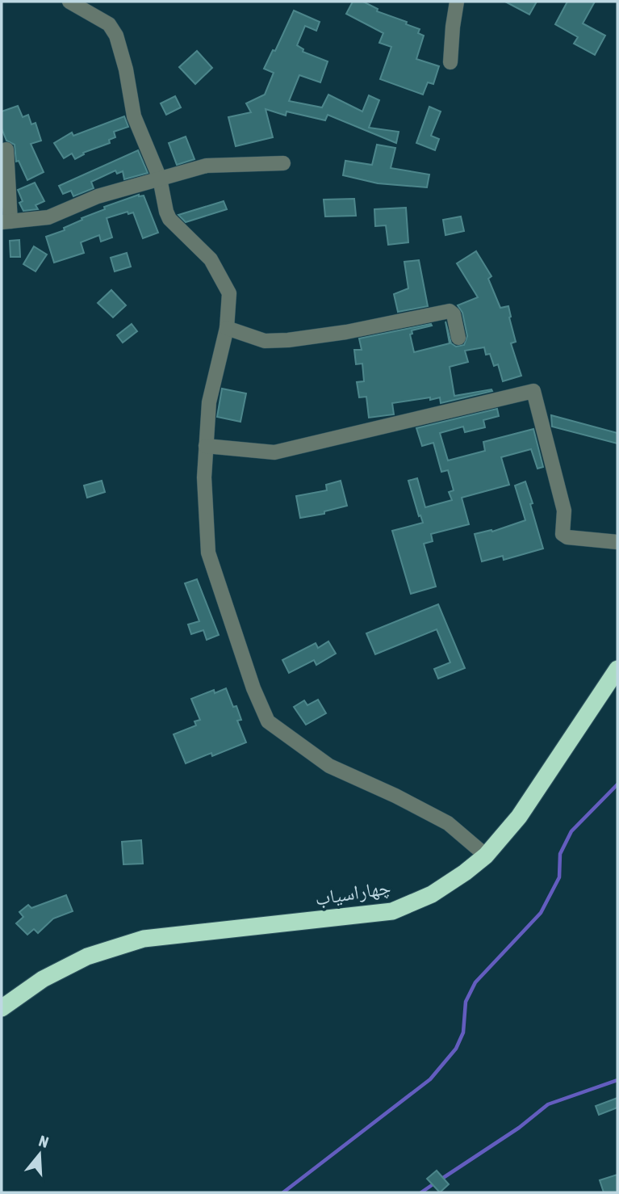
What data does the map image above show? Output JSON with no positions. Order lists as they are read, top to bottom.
{
  "streets": {
    "highway": ["چهاراسیاب"]
  },
  "north": "top"
}
